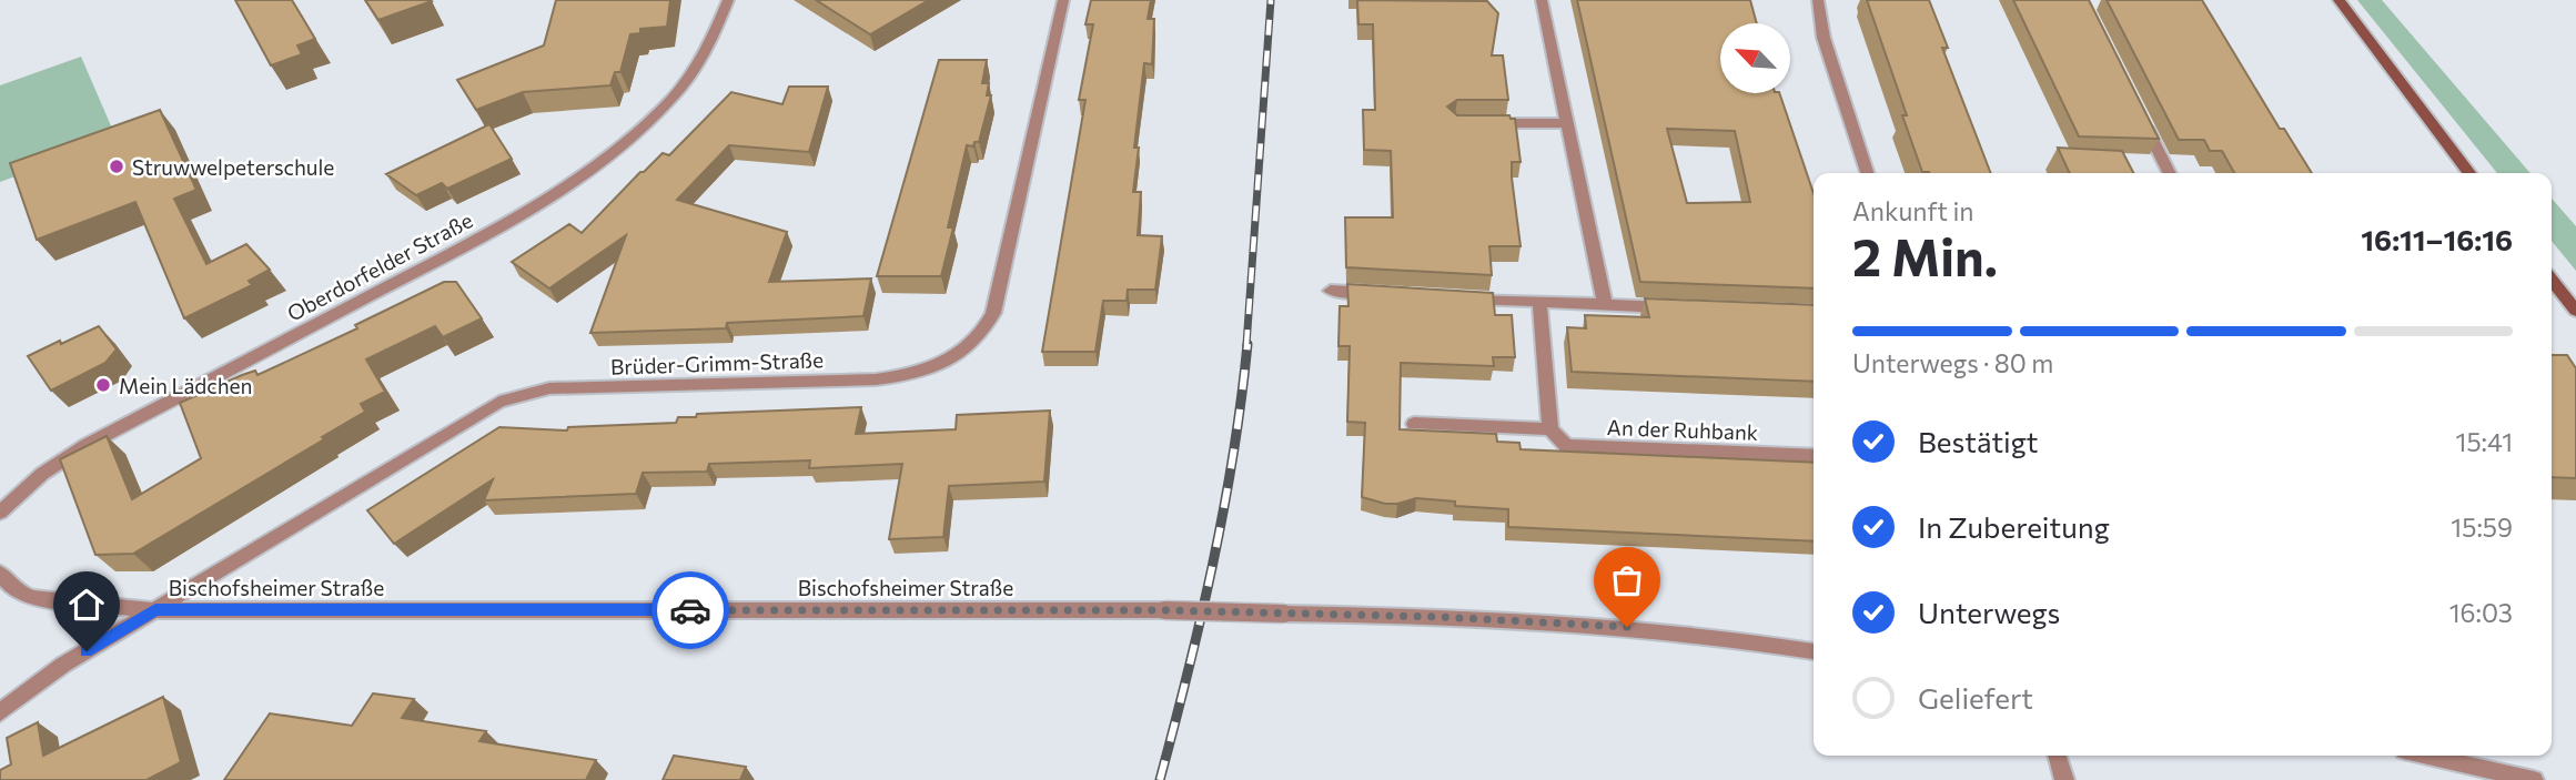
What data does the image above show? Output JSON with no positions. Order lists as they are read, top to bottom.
{
  "streets": {
    "street": [
      "Oberdorfelder Straße",
      "Brüder-Grimm-Straße",
      "An der Ruhbank",
      "Bischofsheimer Straße"
    ]
  },
  "crossings": [
    ["Brüder-Grimm-Straße", "Bischofsheimer Straße"]
  ],
  "places": ["Struwwelpeterschule", "Mein Lädchen"],
  "north": "top left",
  "page": {
    "heading": ["2 Min.", "Ankunft in", "16:11–16:16"],
    "bar": "Unterwegs · 80 m",
    "list": [
      ["Bestätigt", "15:41"],
      ["In Zubereitung", "15:59"],
      ["Unterwegs", "16:03"],
      "Geliefert"
    ]
  }
}
